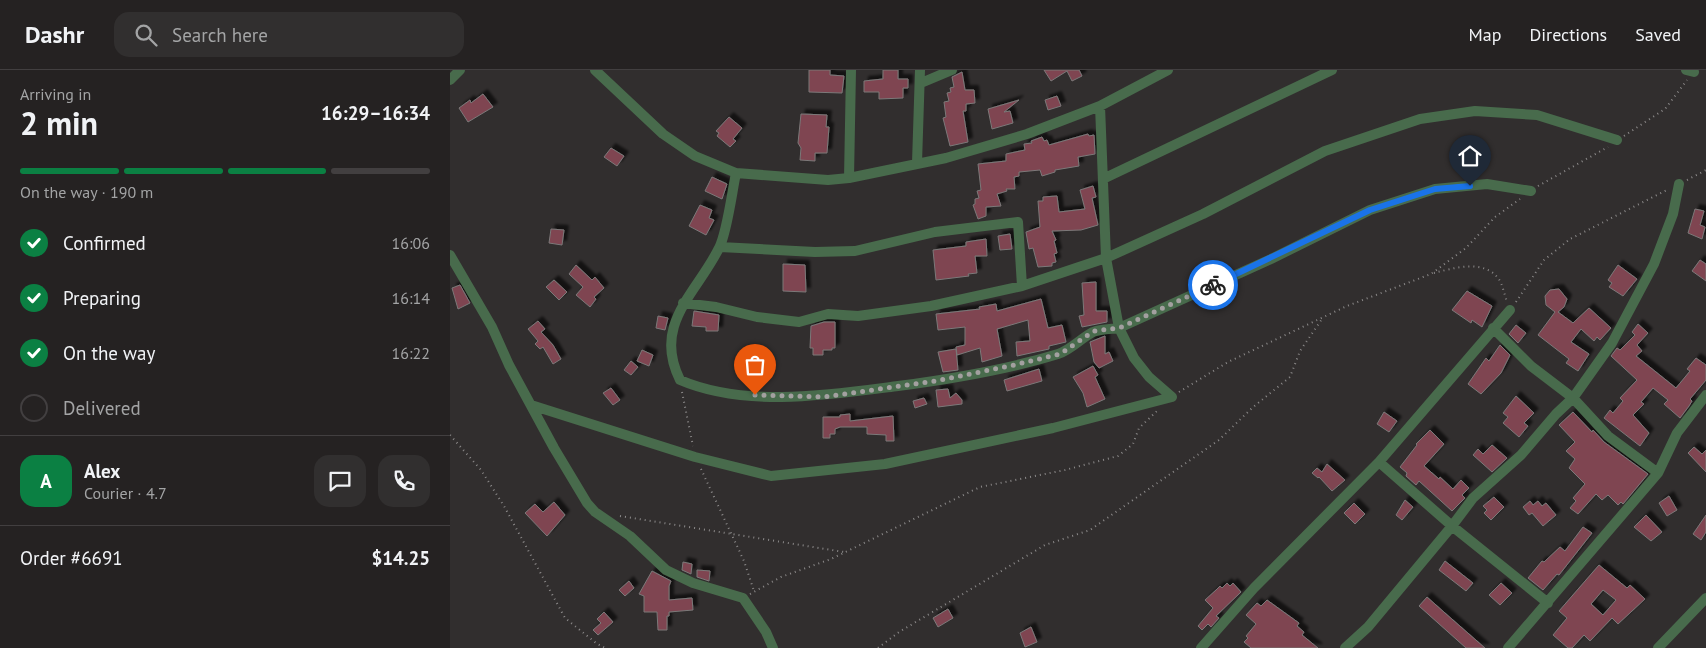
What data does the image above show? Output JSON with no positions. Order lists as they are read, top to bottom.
{
  "page": {
    "header": "Dashr",
    "search": "Search here",
    "nav": ["Map", "Directions", "Saved"],
    "heading": ["2 min", "Arriving in", "16:29–16:34"],
    "panel": [
      "Alex",
      "Courier · 4.7",
      "Order #6691",
      "$14.25"
    ],
    "bar": "On the way · 190 m",
    "list": [
      ["Confirmed", "16:06"],
      ["Preparing", "16:14"],
      ["On the way", "16:22"],
      "Delivered"
    ],
    "round": "A"
  }
}
